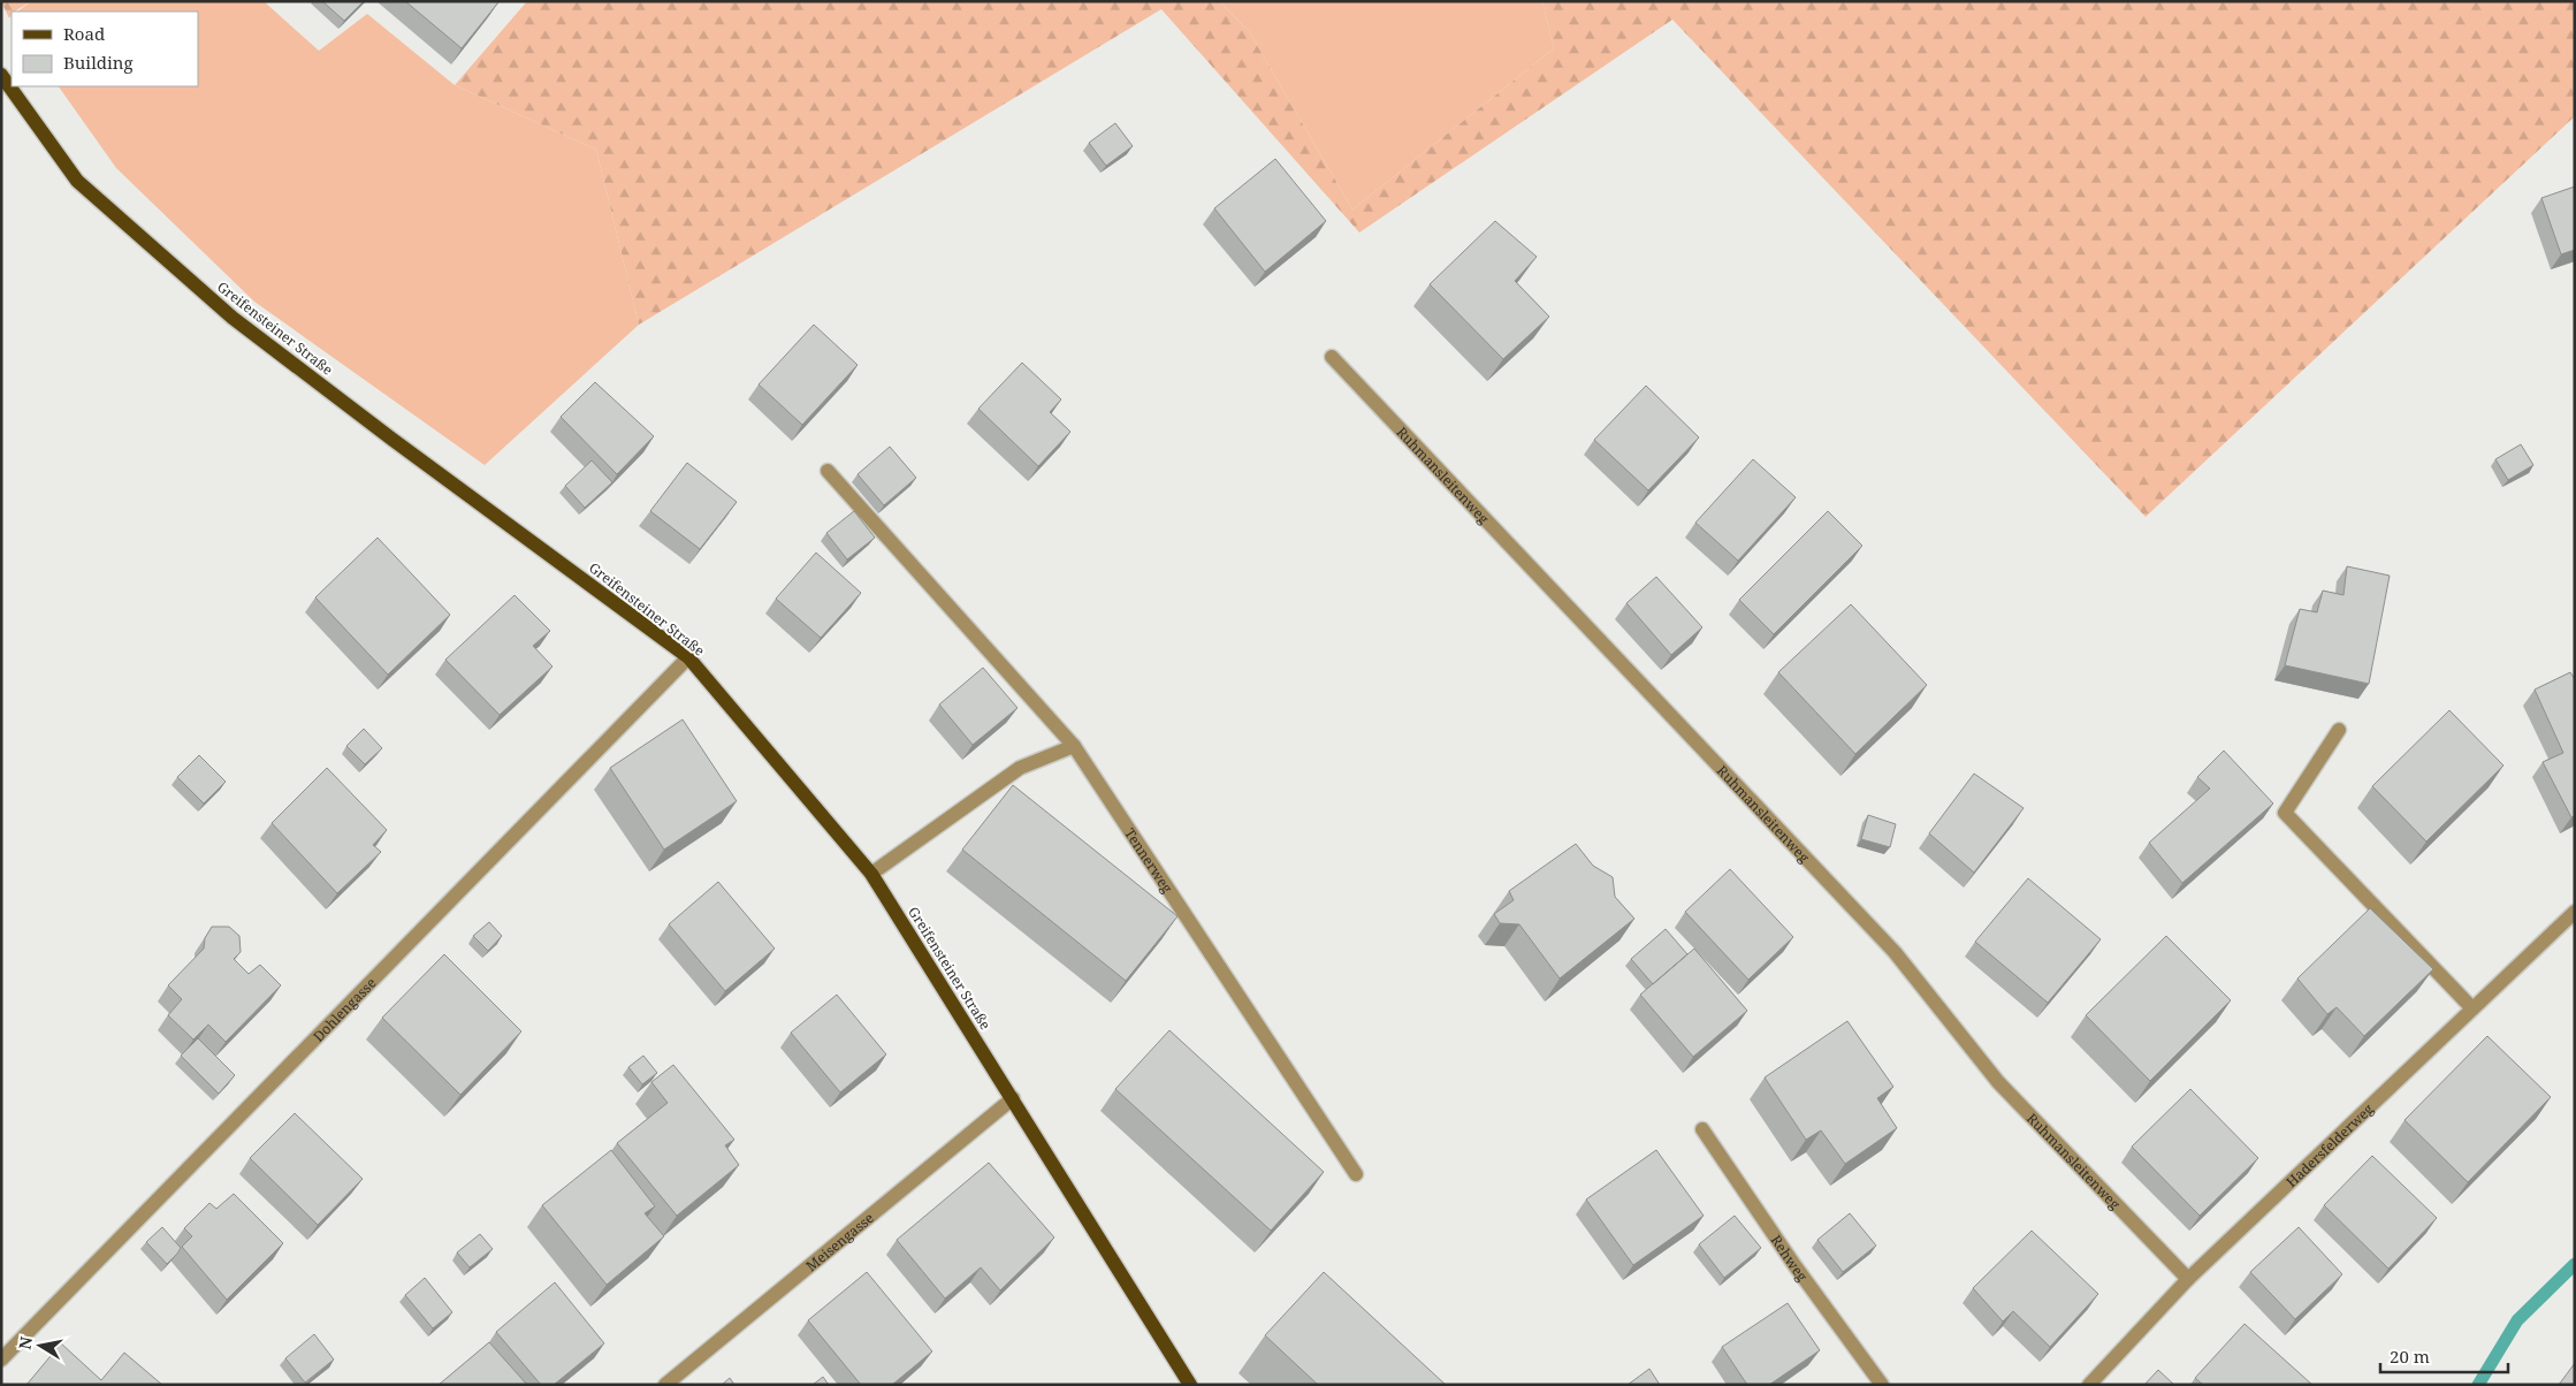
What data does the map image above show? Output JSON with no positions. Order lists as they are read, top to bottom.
{
  "streets": {
    "main road": ["Greifensteiner Straße"],
    "street": [
      "Ruhmansleitenweg",
      "Tennerweg",
      "Dohlengasse",
      "Hadersfelderweg",
      "Meisengasse",
      "Rehweg"
    ]
  },
  "crossings": [
    ["Greifensteiner Straße", "Dohlengasse"],
    ["Greifensteiner Straße", "Meisengasse"],
    ["Ruhmansleitenweg", "Hadersfelderweg"]
  ],
  "legend": ["Road", "Building"],
  "scale_bar": "20 m",
  "north": "left"
}
